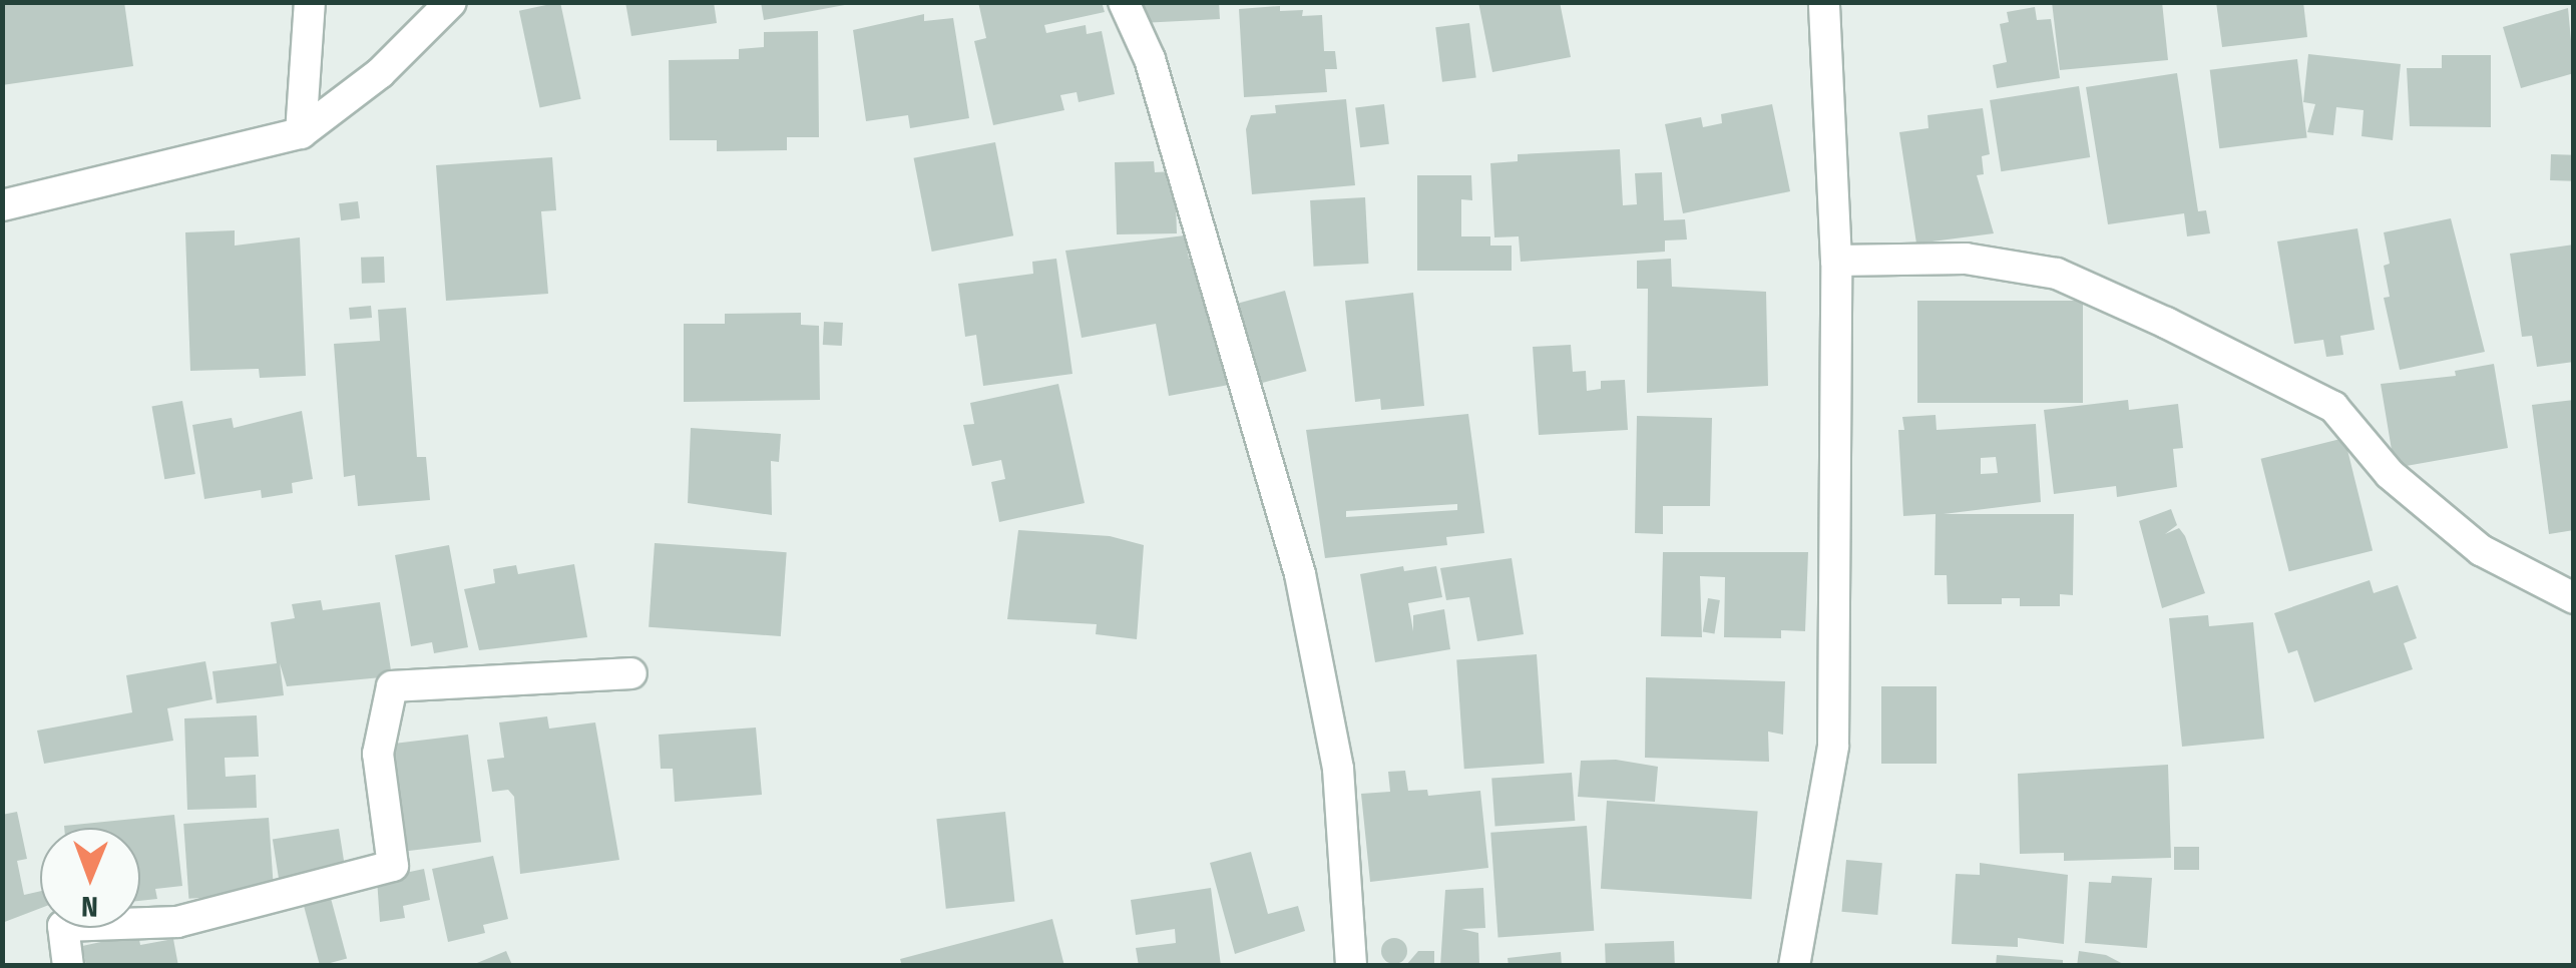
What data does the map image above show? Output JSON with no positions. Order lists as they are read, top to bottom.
{
  "north": "bottom"
}
